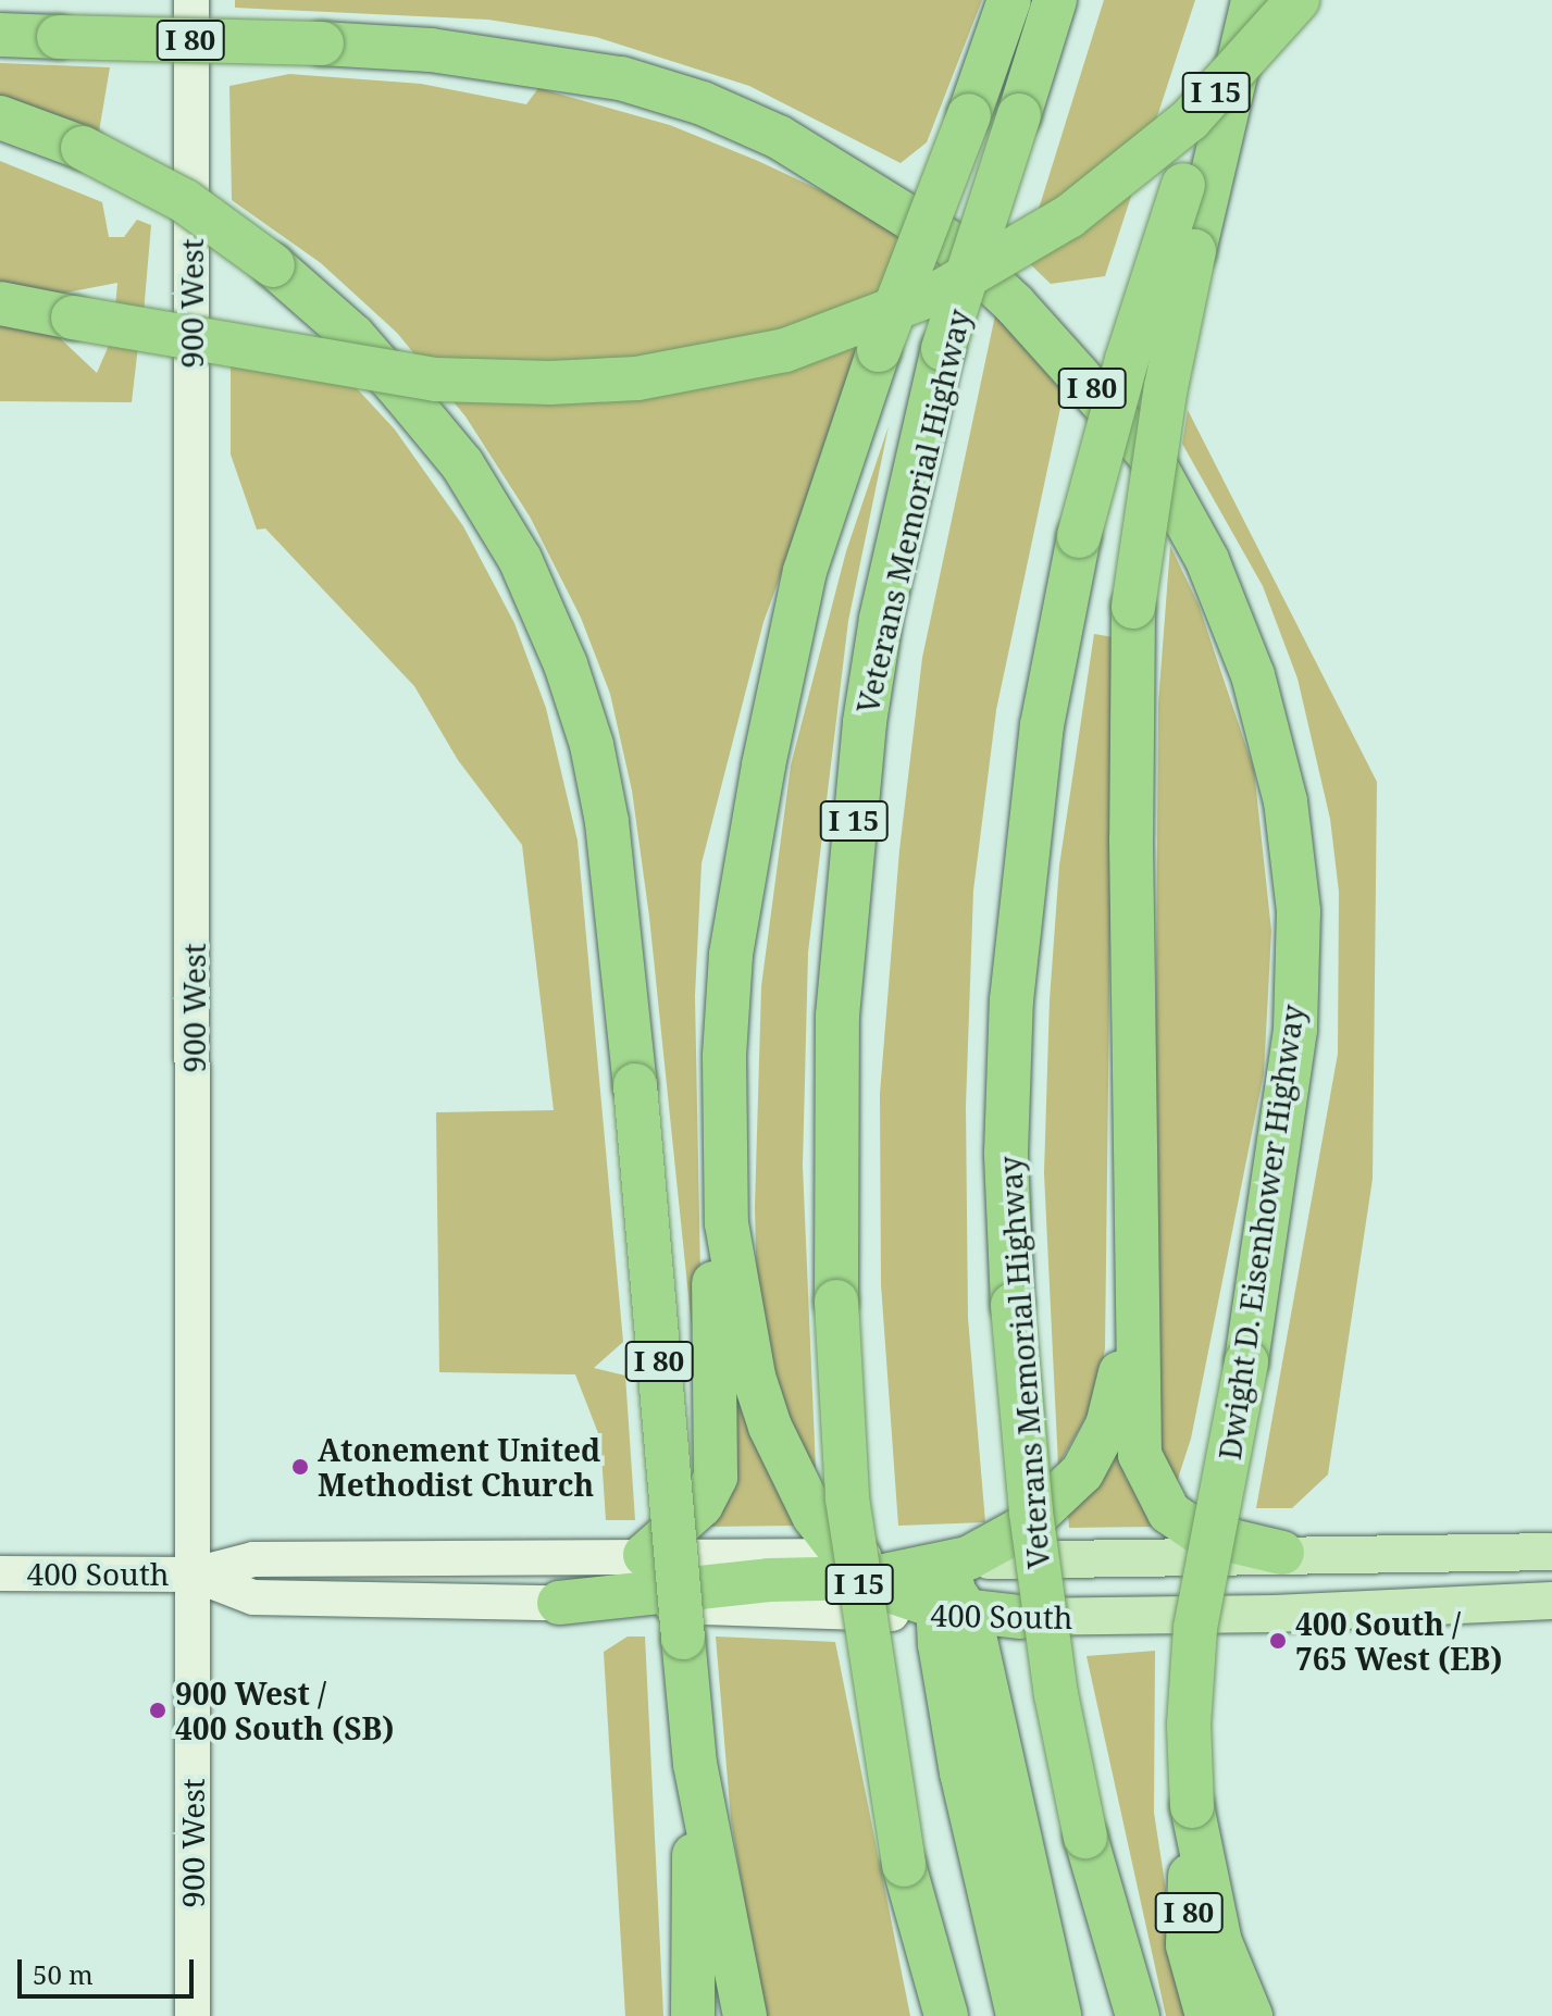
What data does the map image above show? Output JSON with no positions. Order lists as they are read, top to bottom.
{
  "streets": {
    "highway": [
      "I 80",
      "I 15",
      "Veterans Memorial Highway",
      "Dwight D. Eisenhower Highway"
    ],
    "main road": ["900 West", "400 South"]
  },
  "crossings": [
    ["I 80", "Dwight D. Eisenhower Highway"],
    ["900 West", "400 South"]
  ],
  "places": ["Atonement United Methodist Church", "400 South / 765 West (EB)", "900 West / 400 South (SB)"],
  "scale_bar": "50 m"
}
